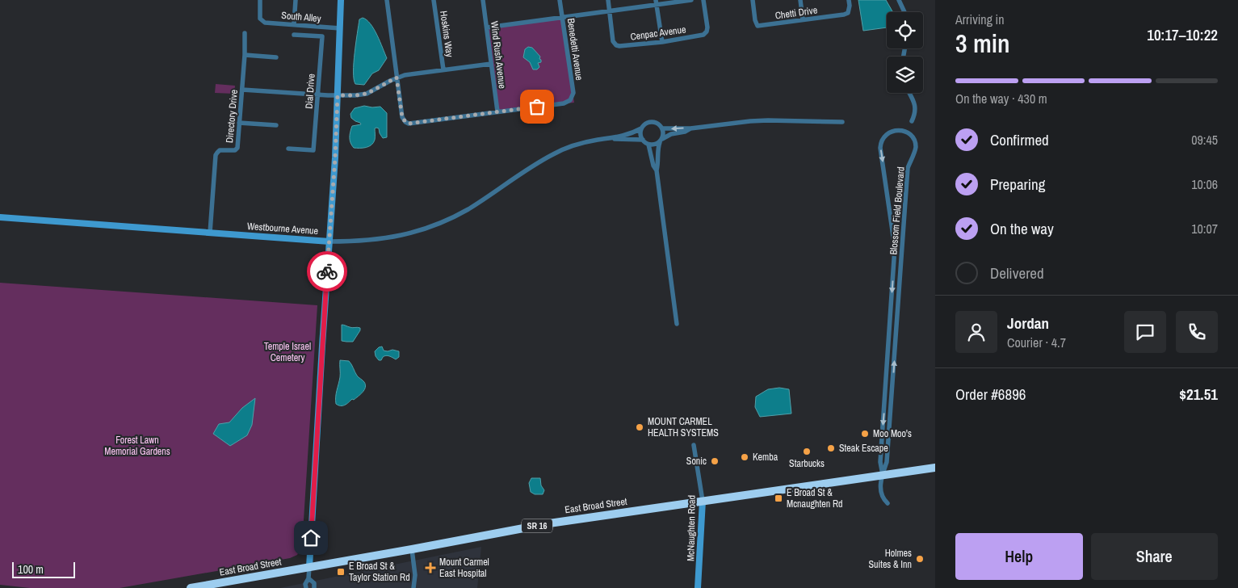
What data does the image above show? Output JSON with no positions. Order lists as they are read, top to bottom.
{
  "streets": {
    "highway": ["East Broad Street", "SR 16"],
    "main road": ["Westbourne Avenue", "McNaughten Road"],
    "street": [
      "Chetti Drive",
      "South Alley",
      "Cenpac Avenue",
      "Hoskins Way",
      "Benedetti Avenue",
      "Wind Rush Avenue",
      "Dial Drive",
      "Directory Drive",
      "Blossom Field Boulevard"
    ]
  },
  "crossings": [
    ["Benedetti Avenue", "Wind Rush Avenue"],
    ["Directory Drive", "Westbourne Avenue"],
    ["Blossom Field Boulevard", "East Broad Street"],
    ["East Broad Street", "McNaughten Road"]
  ],
  "parks": ["Temple Israel Cemetery", "Forest Lawn Memorial Gardens"],
  "places": {
    "other": [
      "MOUNT CARMEL HEALTH SYSTEMS",
      "Moo Moo's",
      "Steak Escape",
      "Starbucks",
      "Kemba",
      "Sonic",
      "Holmes Suites & Inn"
    ],
    "transit": ["E Broad St & Mcnaughten Rd", "E Broad St & Taylor Station Rd"],
    "health": ["Mount Carmel East Hospital"]
  },
  "scale_bar": "100 m",
  "page": {
    "heading": ["3 min", "Arriving in", "10:17–10:22"],
    "panel": [
      "Jordan",
      "Courier · 4.7",
      "Order #6896",
      "$21.51"
    ],
    "bar": "On the way · 430 m",
    "list": [
      ["Confirmed", "09:45"],
      ["Preparing", "10:06"],
      ["On the way", "10:07"],
      "Delivered"
    ],
    "buttons": ["Help", "Share"],
    "scale": "100 m"
  }
}
